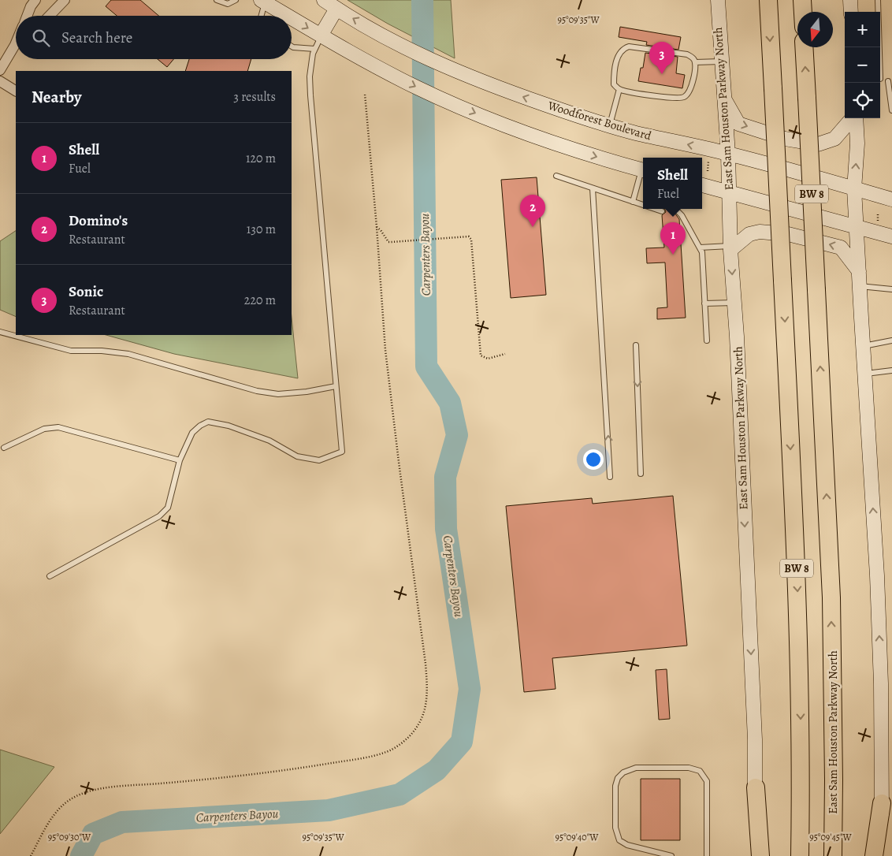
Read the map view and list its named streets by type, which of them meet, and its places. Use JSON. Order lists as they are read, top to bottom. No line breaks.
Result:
{"streets":{"highway":["East Sam Houston Parkway North","BW 8"],"main road":["Woodforest Boulevard"]},"crossings":[["East Sam Houston Parkway North","Woodforest Boulevard"]],"water":["Carpenters Bayou"],"north":"bottom","page":{"map_buttons":["+","−"],"search":"Search here","pins":["3","2","1"],"heading":["Nearby","3 results"],"list":[{"mark":"1","name":"Shell","note":"Fuel","value":"120 m"},{"mark":"2","name":"Domino's","note":"Restaurant","value":"130 m"},{"mark":"3","name":"Sonic","note":"Restaurant","value":"220 m"}],"popup":["Shell","Fuel"]},"coordinates":["95°09'35\"W","95°09'30\"W","95°09'40\"W","95°09'45\"W"]}
